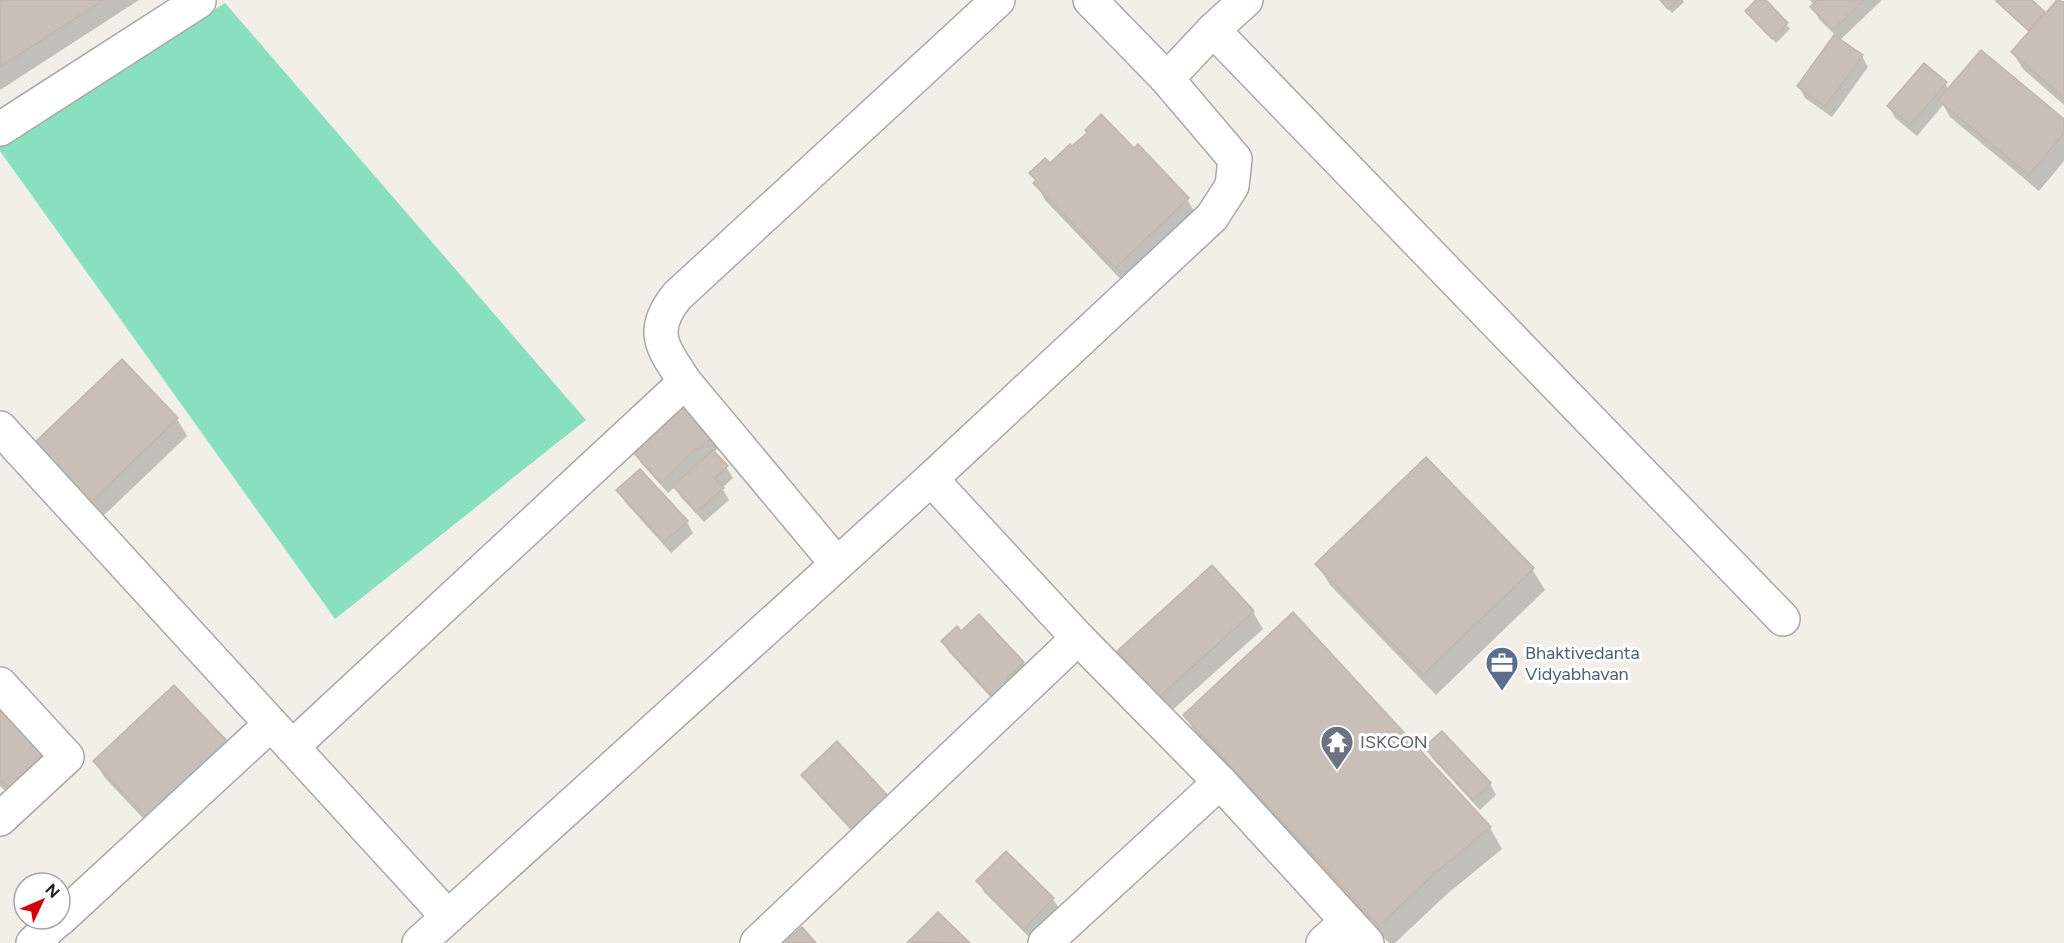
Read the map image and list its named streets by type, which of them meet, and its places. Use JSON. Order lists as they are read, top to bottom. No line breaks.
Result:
{"places":{"office":["Bhaktivedanta Vidyabhavan"],"temple":["ISKCON"]},"north":"top right"}
